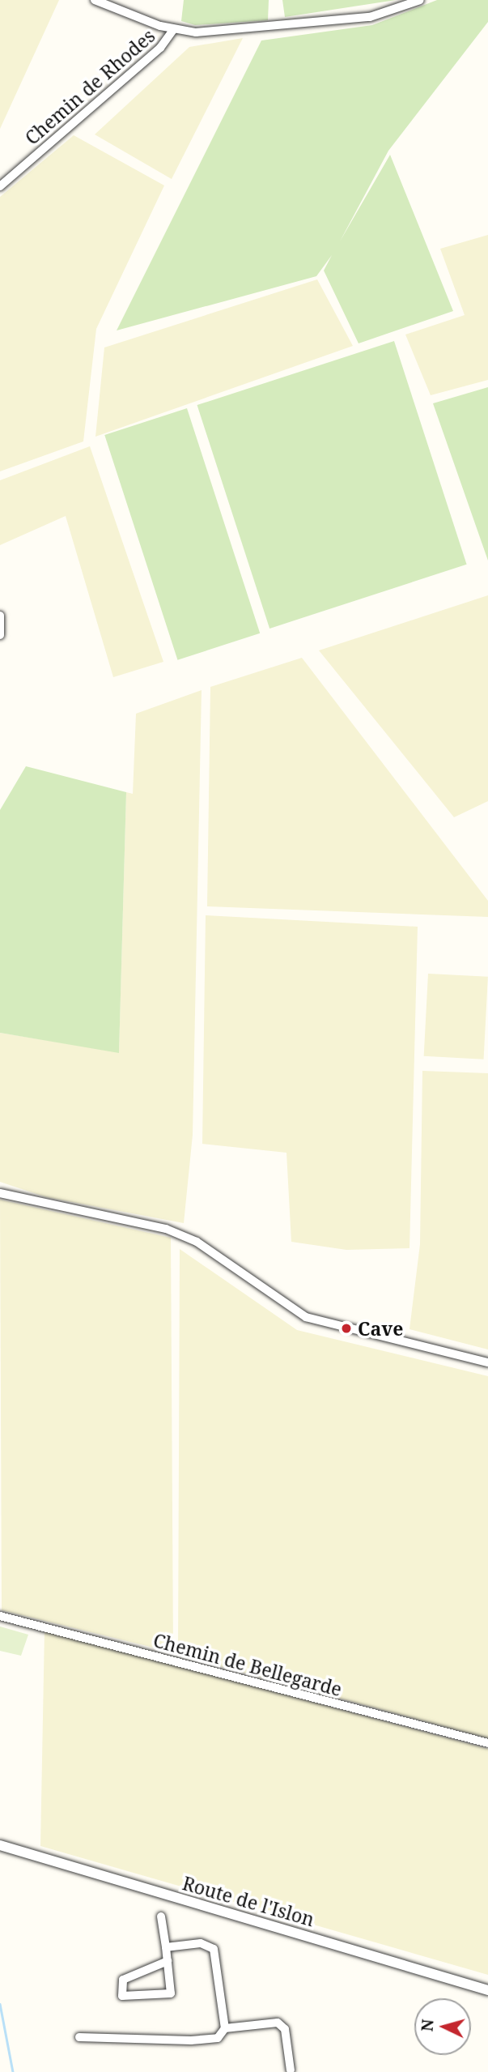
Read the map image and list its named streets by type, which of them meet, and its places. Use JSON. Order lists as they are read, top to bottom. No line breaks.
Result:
{"streets":{"street":["Chemin de Rhodes","Chemin de Bellegarde","Route de l'Islon"]},"places":["Cave"],"north":"left"}
